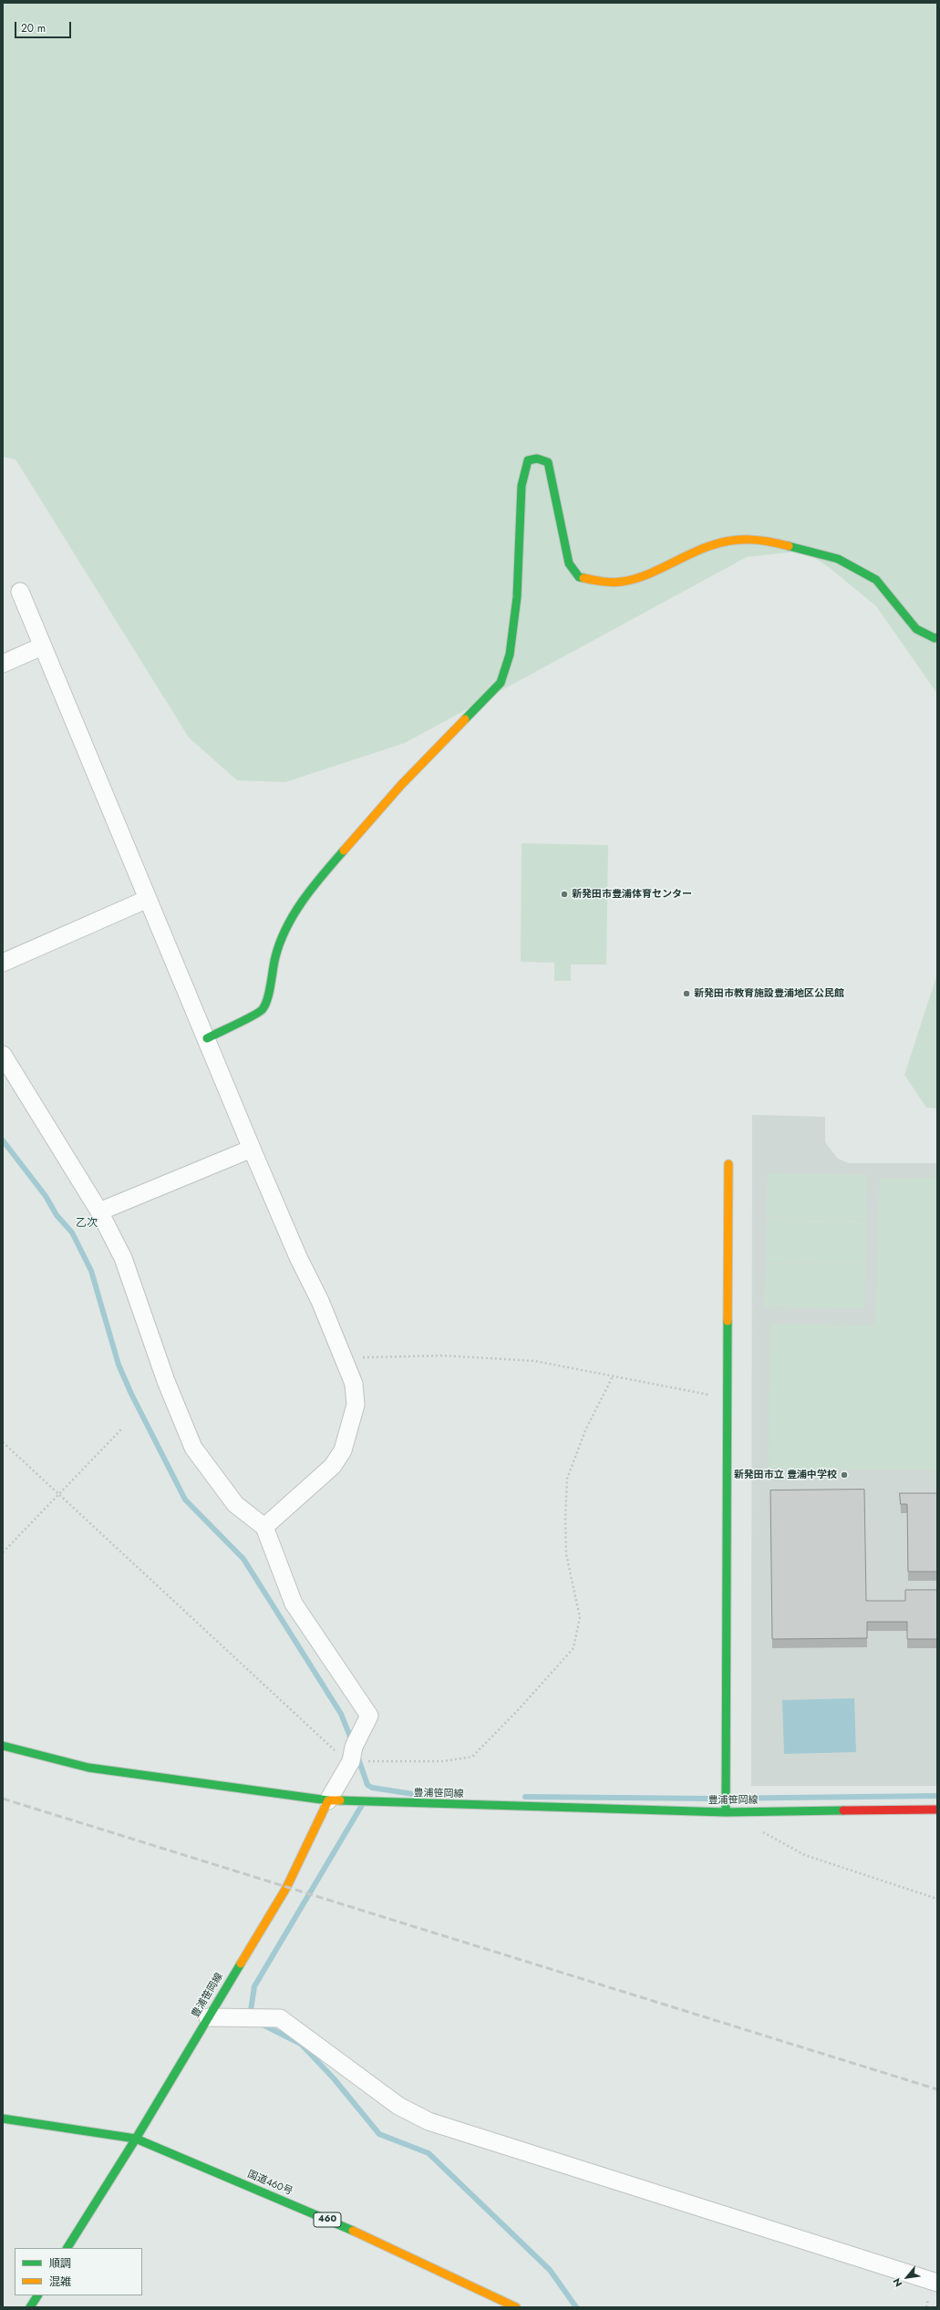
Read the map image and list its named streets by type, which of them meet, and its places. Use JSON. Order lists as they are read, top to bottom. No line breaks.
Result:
{"streets":{"main road":["豊浦笹岡線","国道460号","460"]},"crossings":[["豊浦笹岡線","国道460号"]],"districts":["乙次"],"places":["新発田市豊浦体育センター","新発田市教育施設豊浦地区公民館","新発田市立 豊浦中学校"],"legend":["順調","混雑"],"scale_bar":"20 m","north":"bottom left"}
